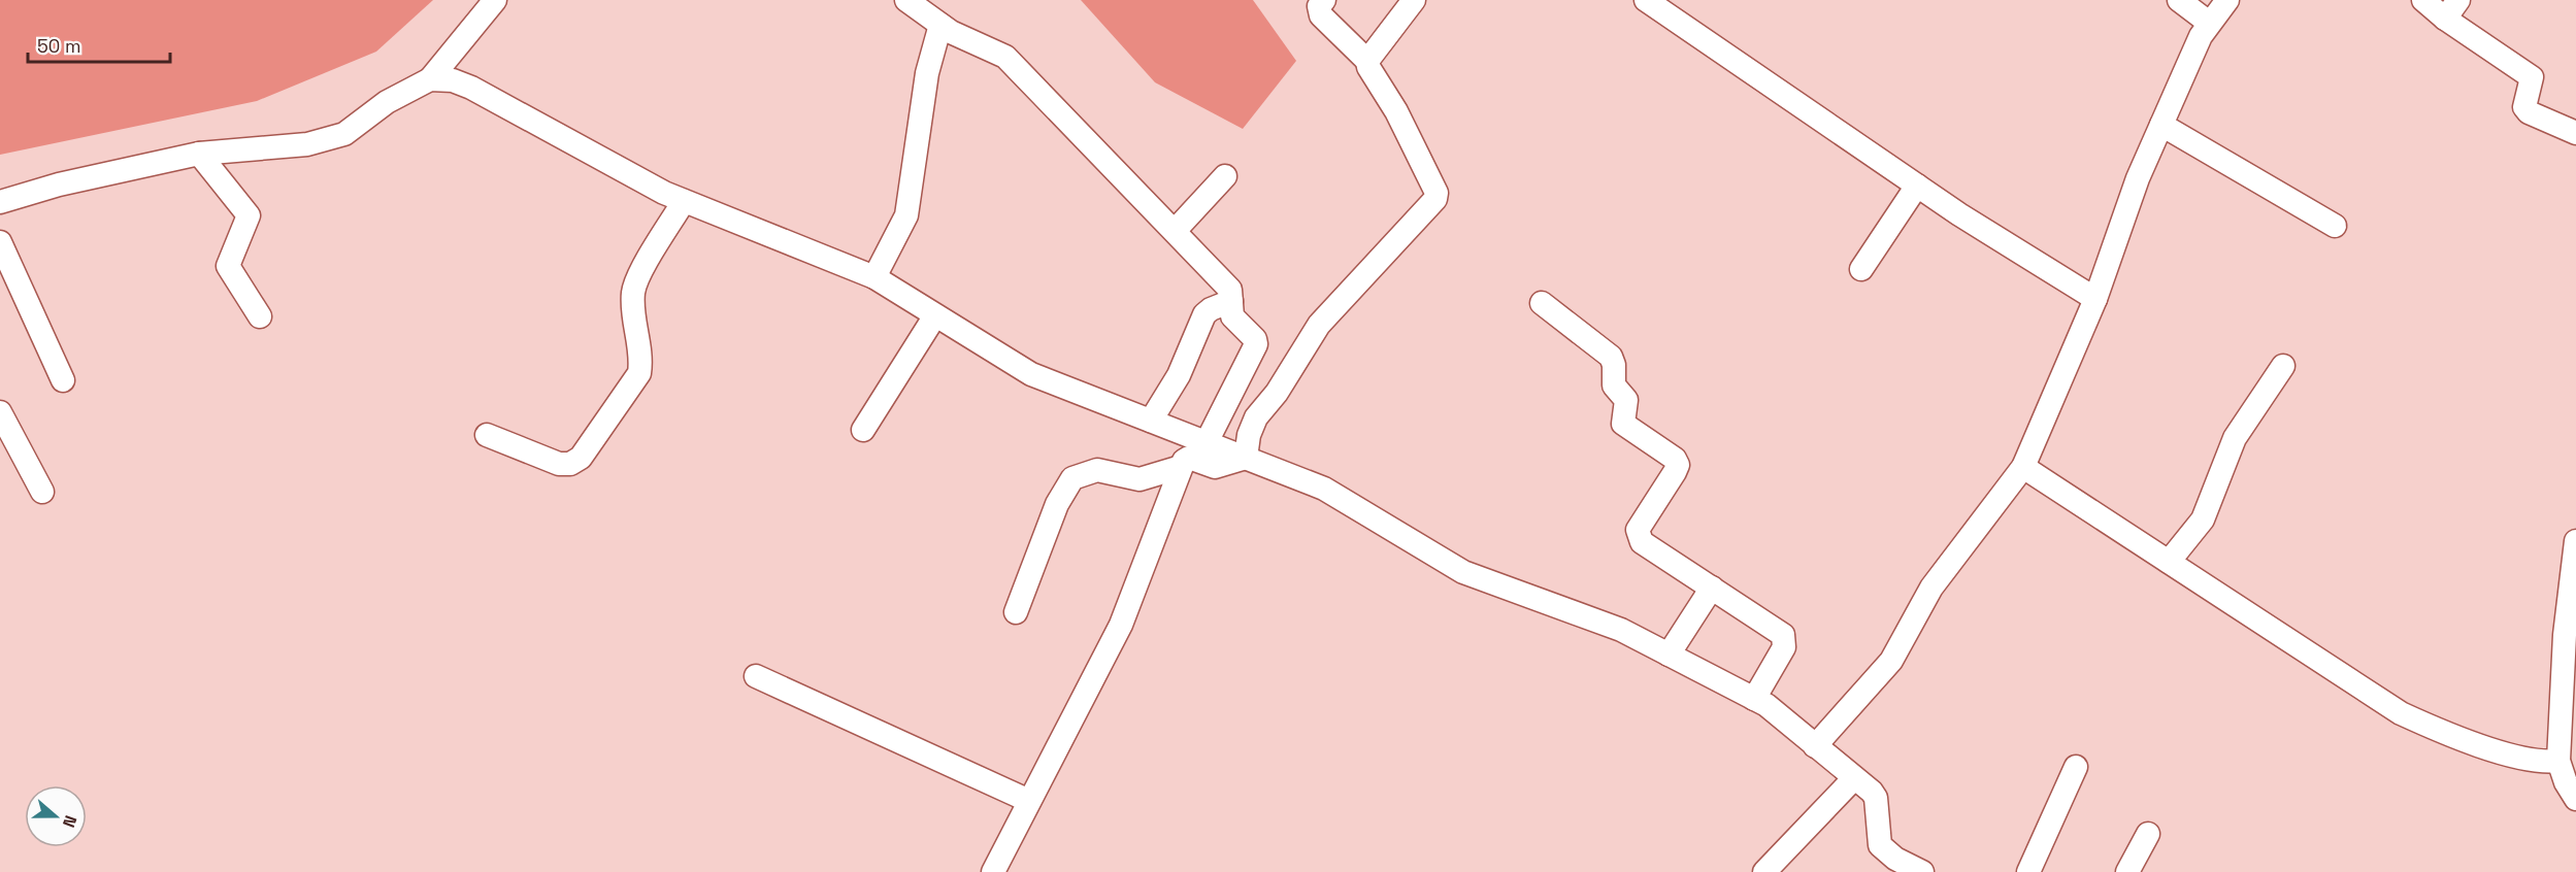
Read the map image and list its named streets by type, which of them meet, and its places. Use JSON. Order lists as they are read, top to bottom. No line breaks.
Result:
{"scale_bar":"50 m","north":"right"}
